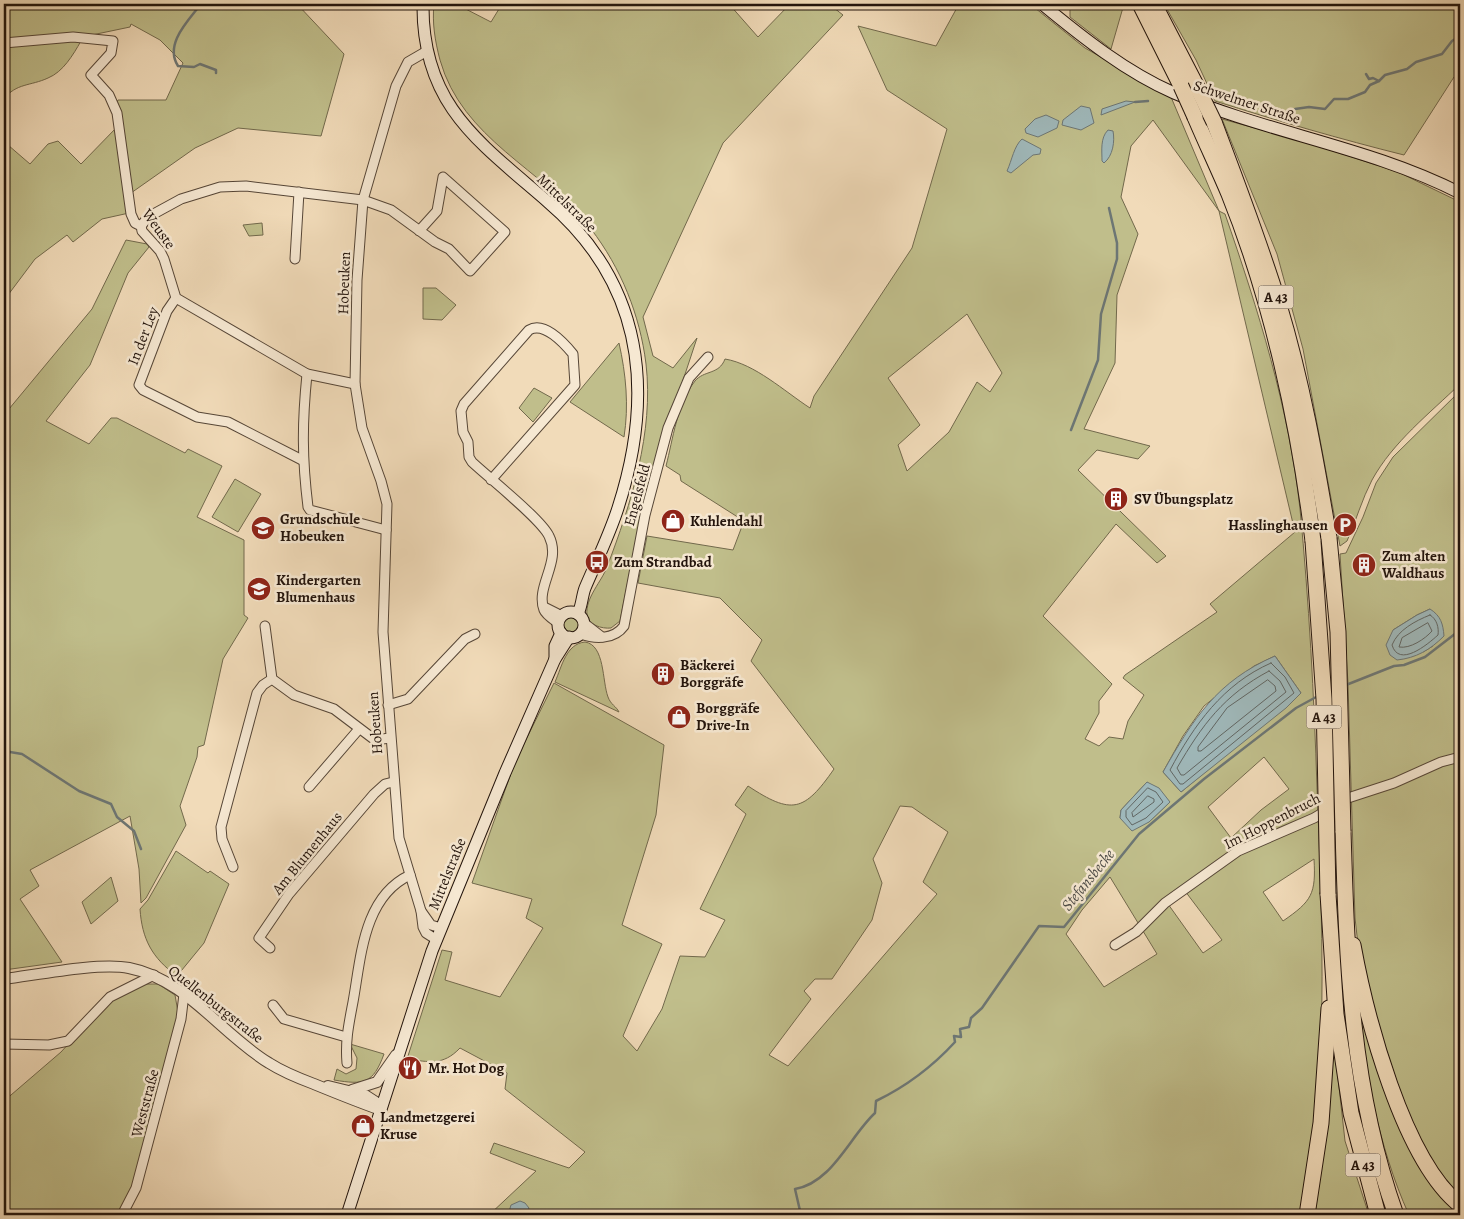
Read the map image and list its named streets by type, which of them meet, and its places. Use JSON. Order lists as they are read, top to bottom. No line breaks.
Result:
{"streets":{"highway":["A 43"],"main road":["Schwelmer Straße","Mittelstraße"],"street":["Weuste","Hobeuken","In der Ley","Engelsfeld","Im Hoppenbruch","Am Blumenhaus","Quellenburgstraße","Weststraße"]},"crossings":[["Mittelstraße","Hobeuken"],["Mittelstraße","Engelsfeld"],["Mittelstraße","Quellenburgstraße"],["Weuste","In der Ley"],["Hobeuken","Am Blumenhaus"],["Quellenburgstraße","Weststraße"]],"water":["Stefansbecke"],"places":{"building":["SV Übungsplatz","Zum alten Waldhaus","Bäckerei Borggräfe"],"shop":["Kuhlendahl","Borggräfe Drive-In","Landmetzgerei Kruse"],"parking":["Hasslinghausen"],"school or university":["Grundschule Hobeuken","Kindergarten Blumenhaus"],"bus stop":["Zum Strandbad"],"restaurant":["Mr. Hot Dog"]}}
